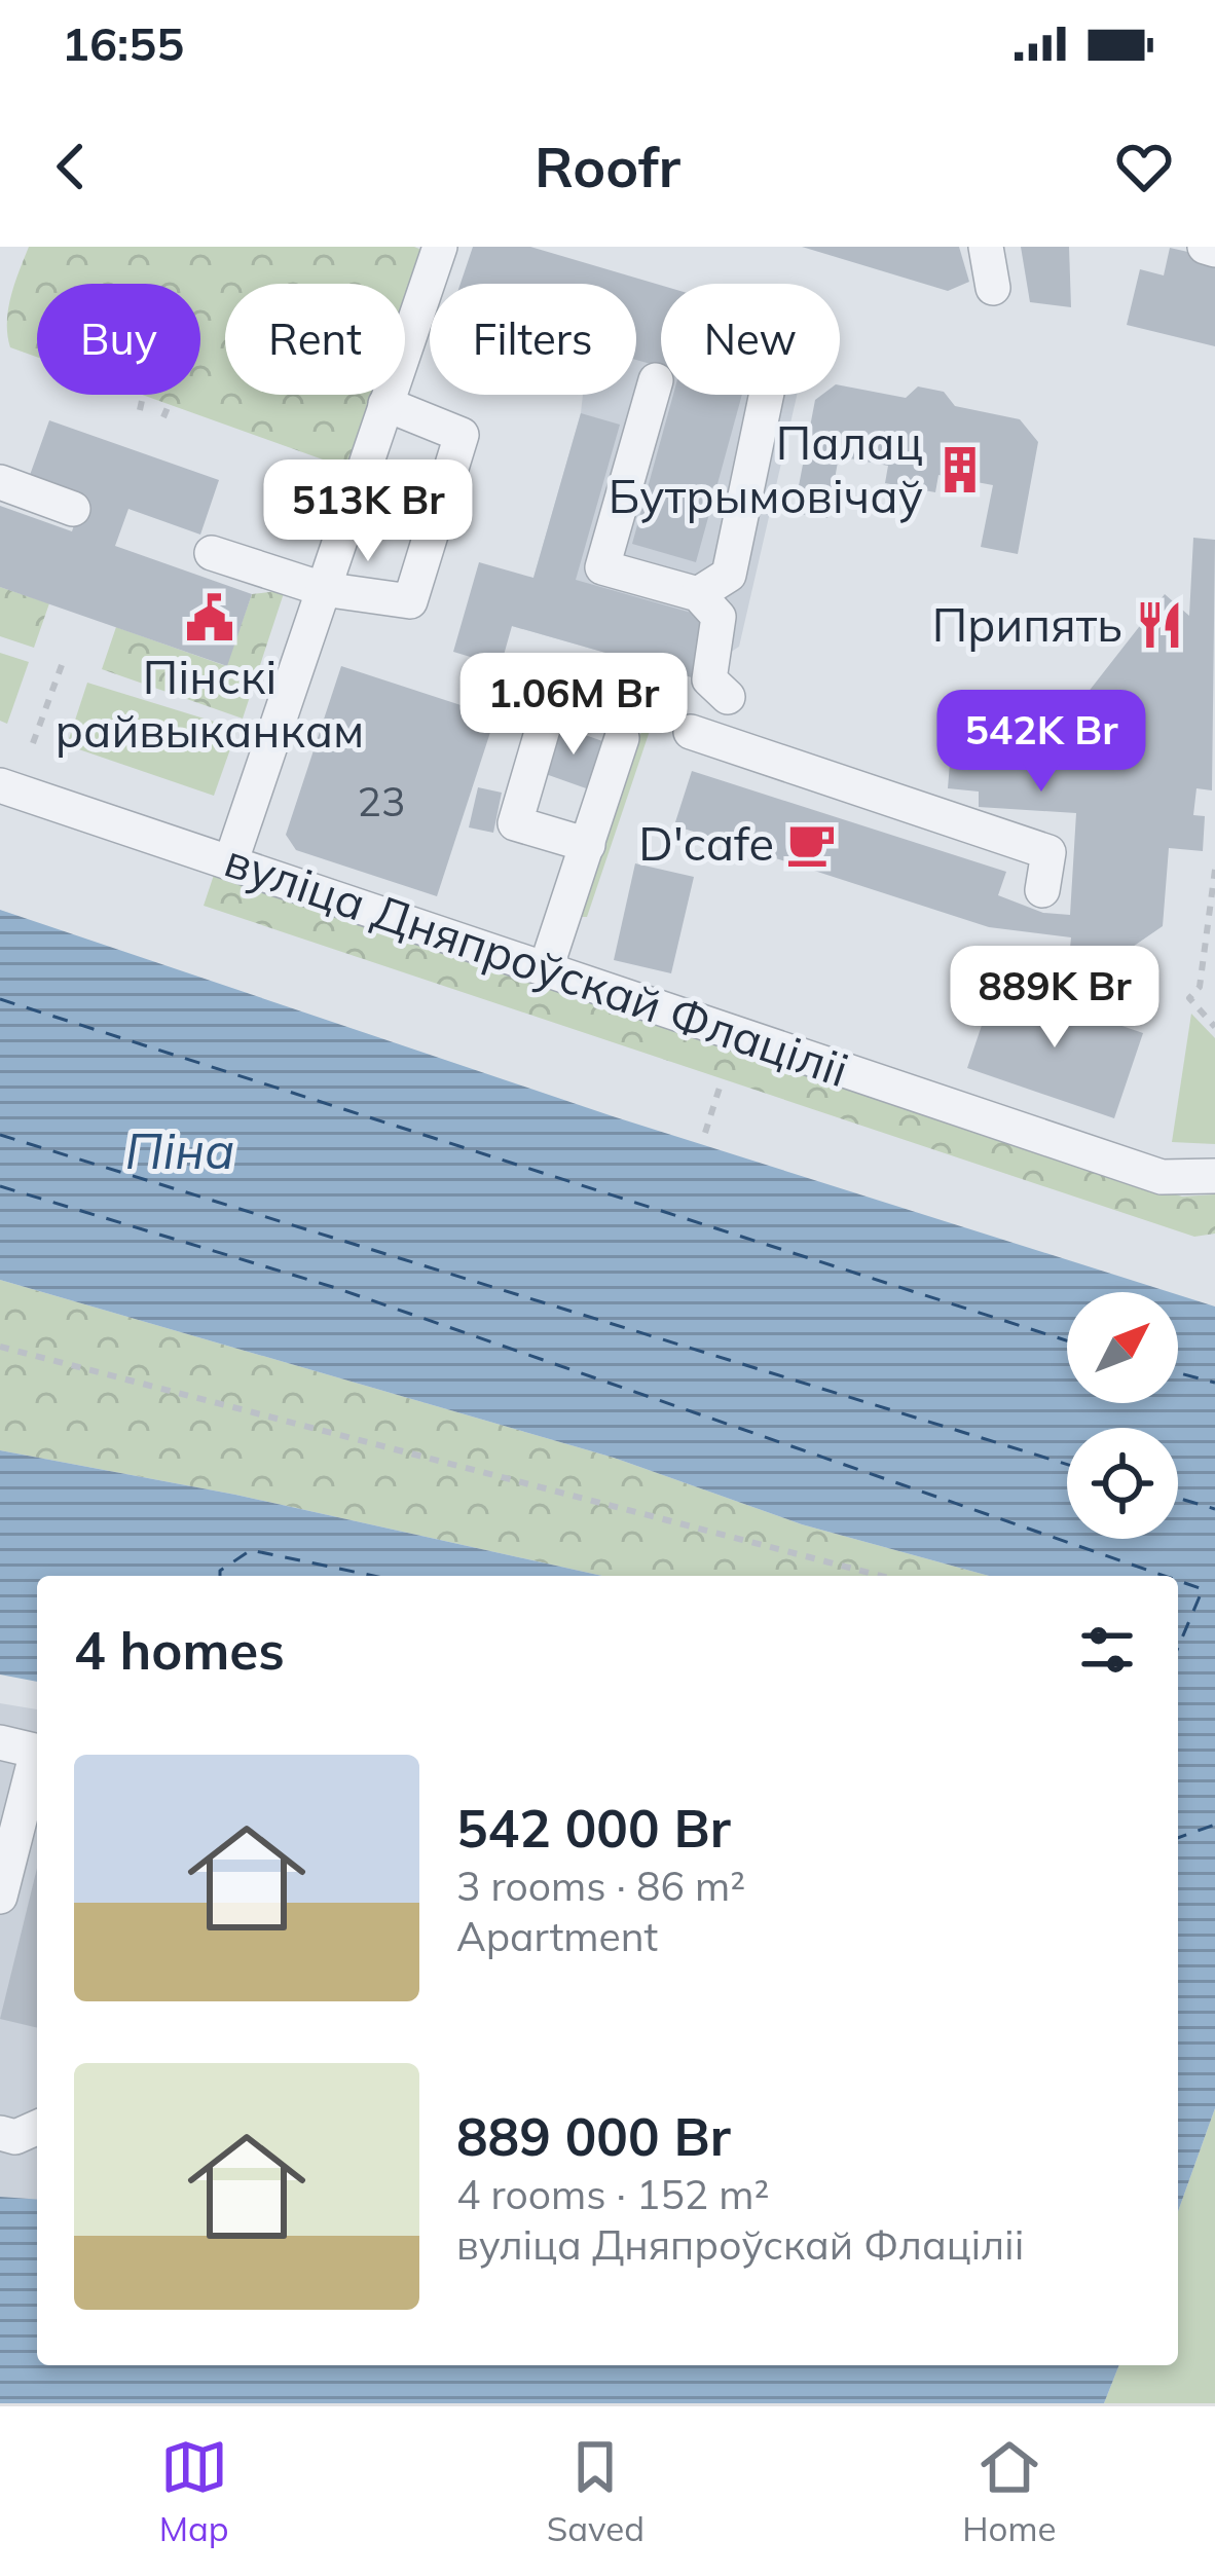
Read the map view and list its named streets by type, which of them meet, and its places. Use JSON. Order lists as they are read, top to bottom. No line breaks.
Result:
{"streets":{"street":["вуліца Дняпроўскай Флаціліі"]},"water":["Піна"],"places":{"building":["Палац Бутрымовічаў"],"public building":["Пінскі райвыканкам"],"restaurant":["Припять"],"cafe":["D'cafe"]},"house_numbers":["23"],"north":"top right","page":{"status":"16:55","header":"Roofr","chip":["Buy","Rent","Filters","New"],"price":["513K Br","1.06M Br","542K Br","889K Br"],"heading":"4 homes","list":[{"name":"542 000 Br","note":"3 rooms · 86 m² · Apartment"},{"name":"889 000 Br","note":"4 rooms · 152 m² · вуліца Дняпроўскай Флаціліі"}],"tabs":["Map","Saved","Home"]}}
